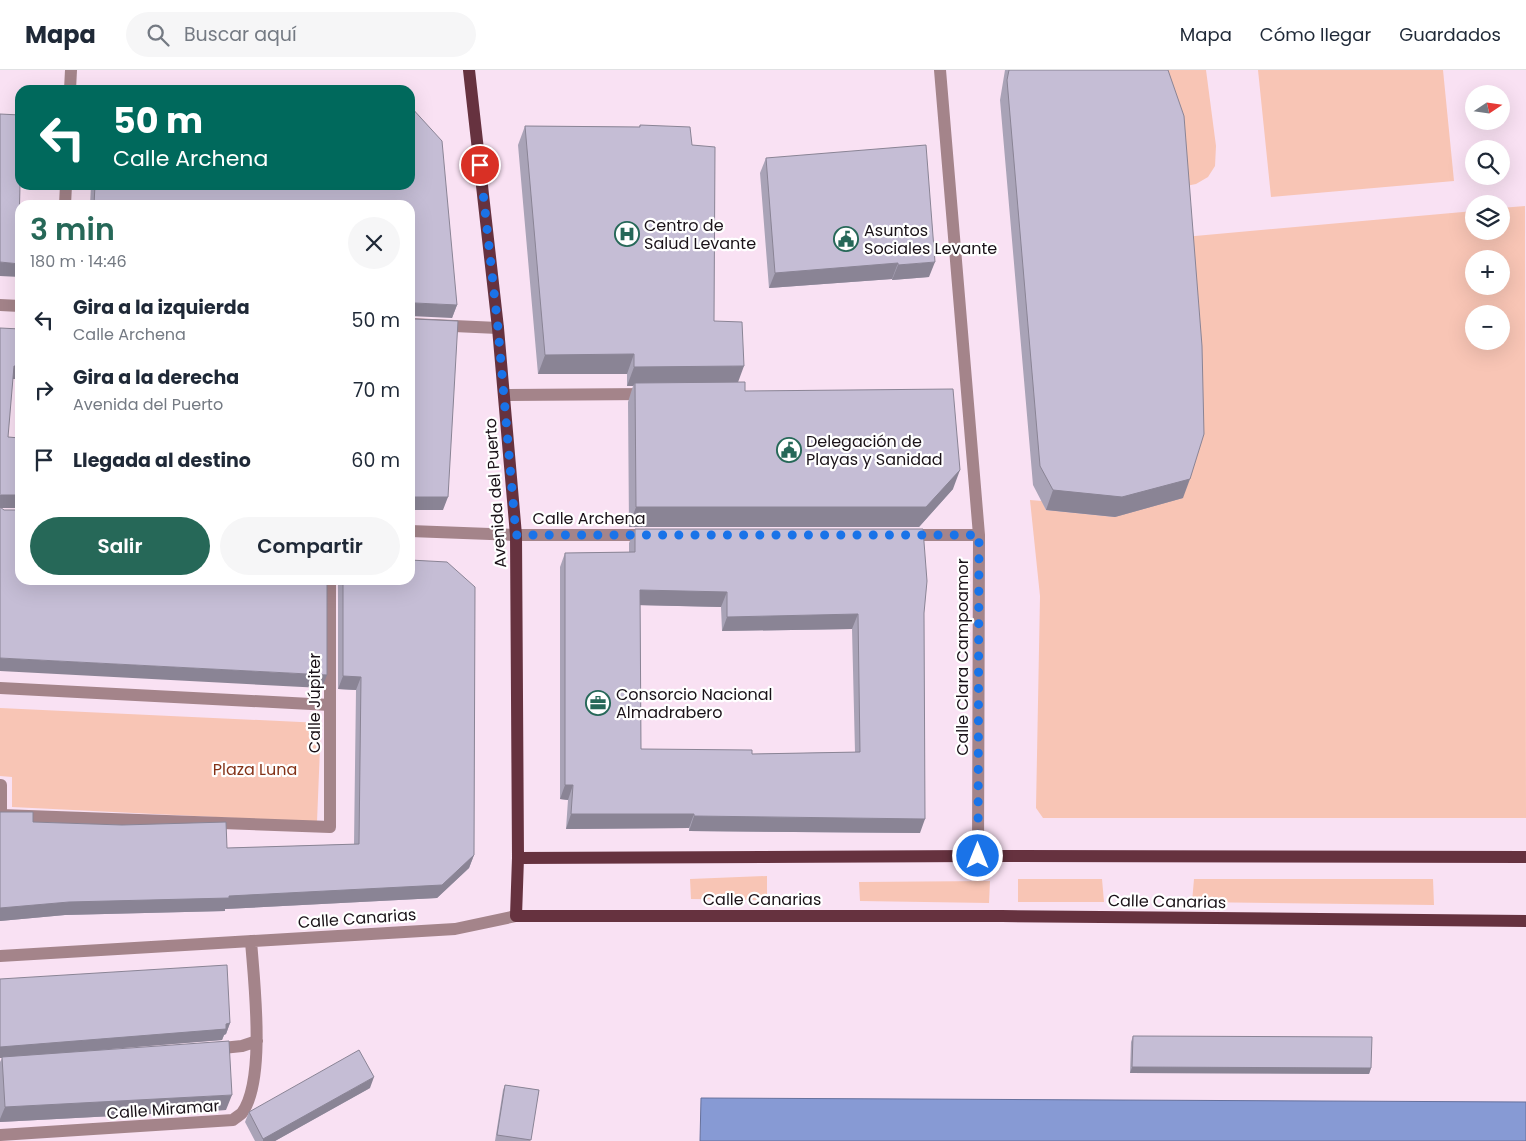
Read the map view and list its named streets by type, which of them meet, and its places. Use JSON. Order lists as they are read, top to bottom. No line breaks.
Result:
{"streets":{"main road":["Avenida del Puerto","Calle Canarias"],"street":["Calle Archena","Calle Clara Campoamor","Calle Júpiter","Calle Miramar"]},"crossings":[["Avenida del Puerto","Calle Archena"],["Avenida del Puerto","Calle Canarias"],["Calle Canarias","Calle Miramar"]],"parks":["Plaza Luna"],"places":{"hospital":["Centro de Salud Levante"],"public building":["Asuntos Sociales Levante","Delegación de Playas y Sanidad"],"office":["Consorcio Nacional Almadrabero"]},"north":"right","page":{"header":"Mapa","search":"Buscar aquí","nav":["Mapa","Cómo llegar","Guardados"],"map_buttons":["+","−"],"turn":["50 m","Calle Archena"],"heading":["3 min","180 m · 14:46"],"list":[{"name":"Gira a la izquierda","note":"Calle Archena","value":"50 m"},{"name":"Gira a la derecha","note":"Avenida del Puerto","value":"70 m"},{"name":"Llegada al destino","value":"60 m"}],"buttons":["Salir","Compartir"]}}
